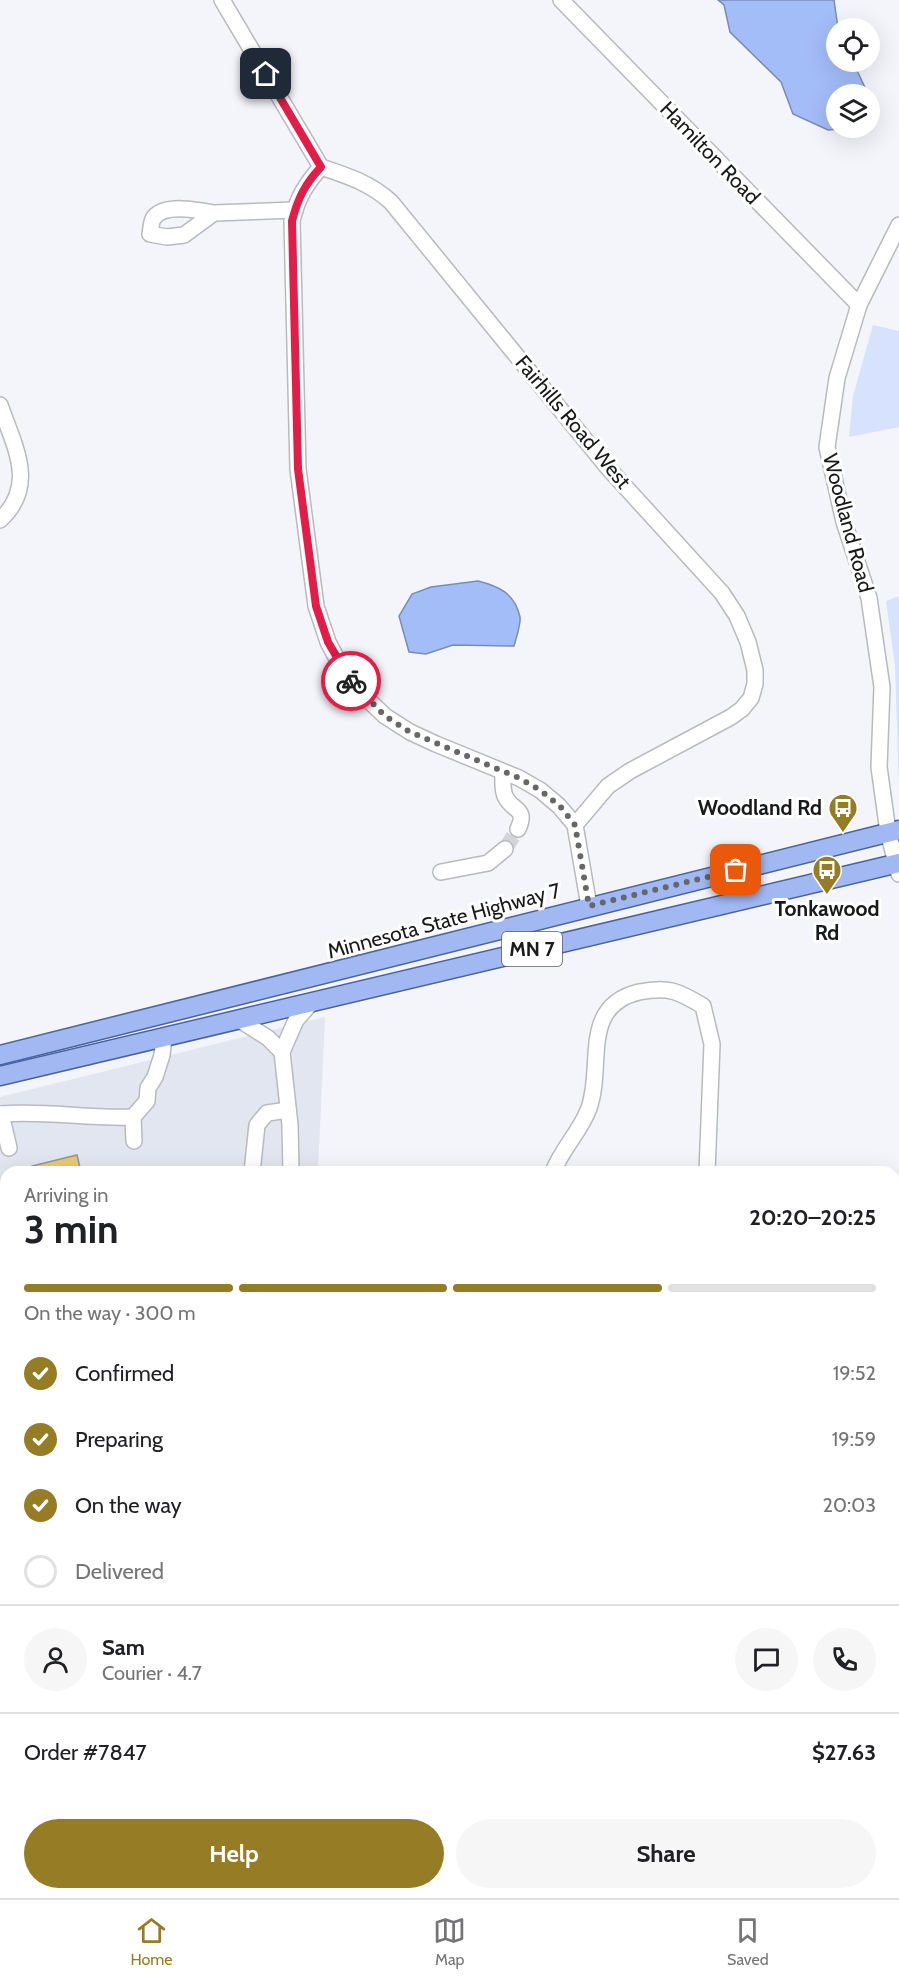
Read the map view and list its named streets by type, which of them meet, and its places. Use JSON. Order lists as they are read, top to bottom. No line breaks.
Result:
{"streets":{"main road":["Minnesota State Highway 7","MN 7"],"street":["Hamilton Road","Fairhills Road West","Woodland Road"]},"crossings":[["Hamilton Road","Woodland Road"],["Woodland Road","Minnesota State Highway 7"],["Woodland Road","MN 7"]],"places":{"bus stop":["Woodland Rd","Tonkawood Rd"]},"page":{"heading":["3 min","Arriving in","20:20–20:25"],"panel":["Sam","Courier · 4.7","Order #7847","$27.63"],"bar":"On the way · 300 m","list":[["Confirmed","19:52"],["Preparing","19:59"],["On the way","20:03"],"Delivered"],"buttons":["Help","Share"],"tabs":["Home","Map","Saved"]}}
